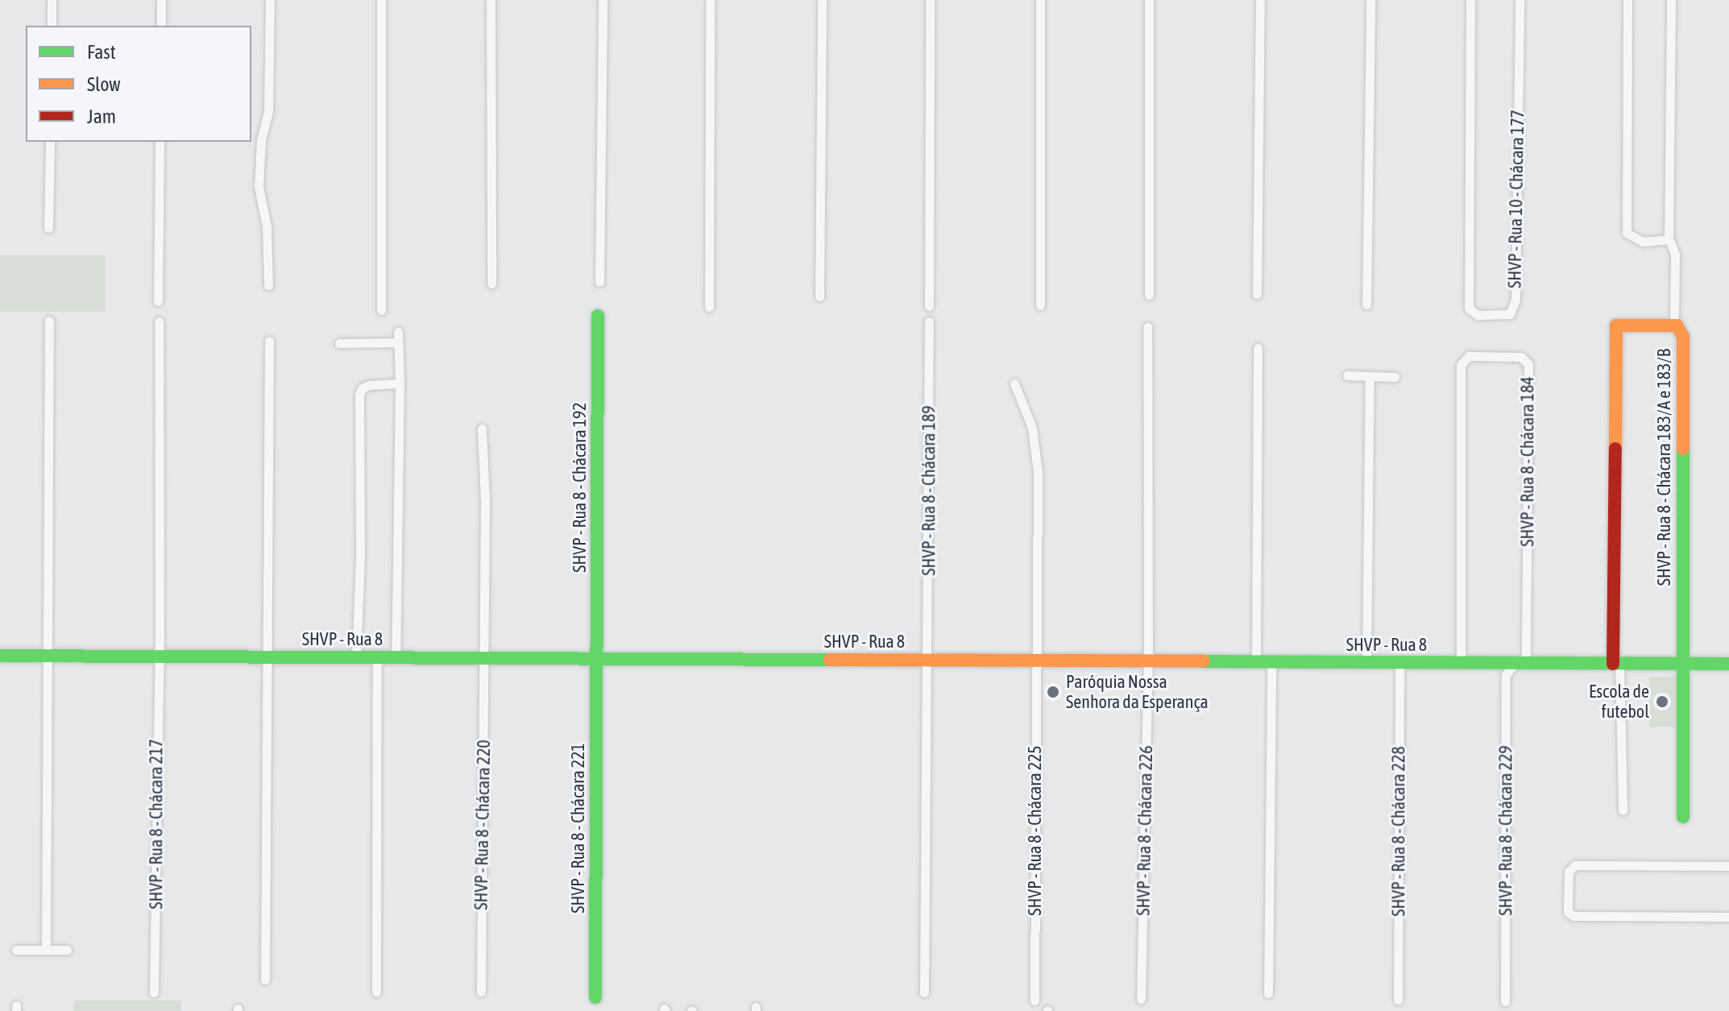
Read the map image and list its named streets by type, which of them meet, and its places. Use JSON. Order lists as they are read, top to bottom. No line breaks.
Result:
{"streets":{"street":["SHVP - Rua 10 - Chácara 177","SHVP - Rua 8 - Chácara 184","SHVP - Rua 8 - Chácara 183/A e 183/B","SHVP - Rua 8 - Chácara 192","SHVP - Rua 8 - Chácara 189","SHVP - Rua 8","SHVP - Rua 8 - Chácara 217","SHVP - Rua 8 - Chácara 220","SHVP - Rua 8 - Chácara 221","SHVP - Rua 8 - Chácara 225","SHVP - Rua 8 - Chácara 226","SHVP - Rua 8 - Chácara 229","SHVP - Rua 8 - Chácara 228"]},"crossings":[["SHVP - Rua 8 - Chácara 184","SHVP - Rua 8"],["SHVP - Rua 8 - Chácara 184","SHVP - Rua 8 - Chácara 229"],["SHVP - Rua 8 - Chácara 183/A e 183/B","SHVP - Rua 8"],["SHVP - Rua 8 - Chácara 192","SHVP - Rua 8"],["SHVP - Rua 8 - Chácara 192","SHVP - Rua 8 - Chácara 221"],["SHVP - Rua 8 - Chácara 189","SHVP - Rua 8"],["SHVP - Rua 8","SHVP - Rua 8 - Chácara 217"],["SHVP - Rua 8","SHVP - Rua 8 - Chácara 220"],["SHVP - Rua 8","SHVP - Rua 8 - Chácara 221"],["SHVP - Rua 8","SHVP - Rua 8 - Chácara 225"],["SHVP - Rua 8","SHVP - Rua 8 - Chácara 226"],["SHVP - Rua 8","SHVP - Rua 8 - Chácara 229"],["SHVP - Rua 8","SHVP - Rua 8 - Chácara 228"]],"places":["Paróquia Nossa Senhora da Esperança","Escola de futebol"],"legend":["Fast","Slow","Jam"]}
